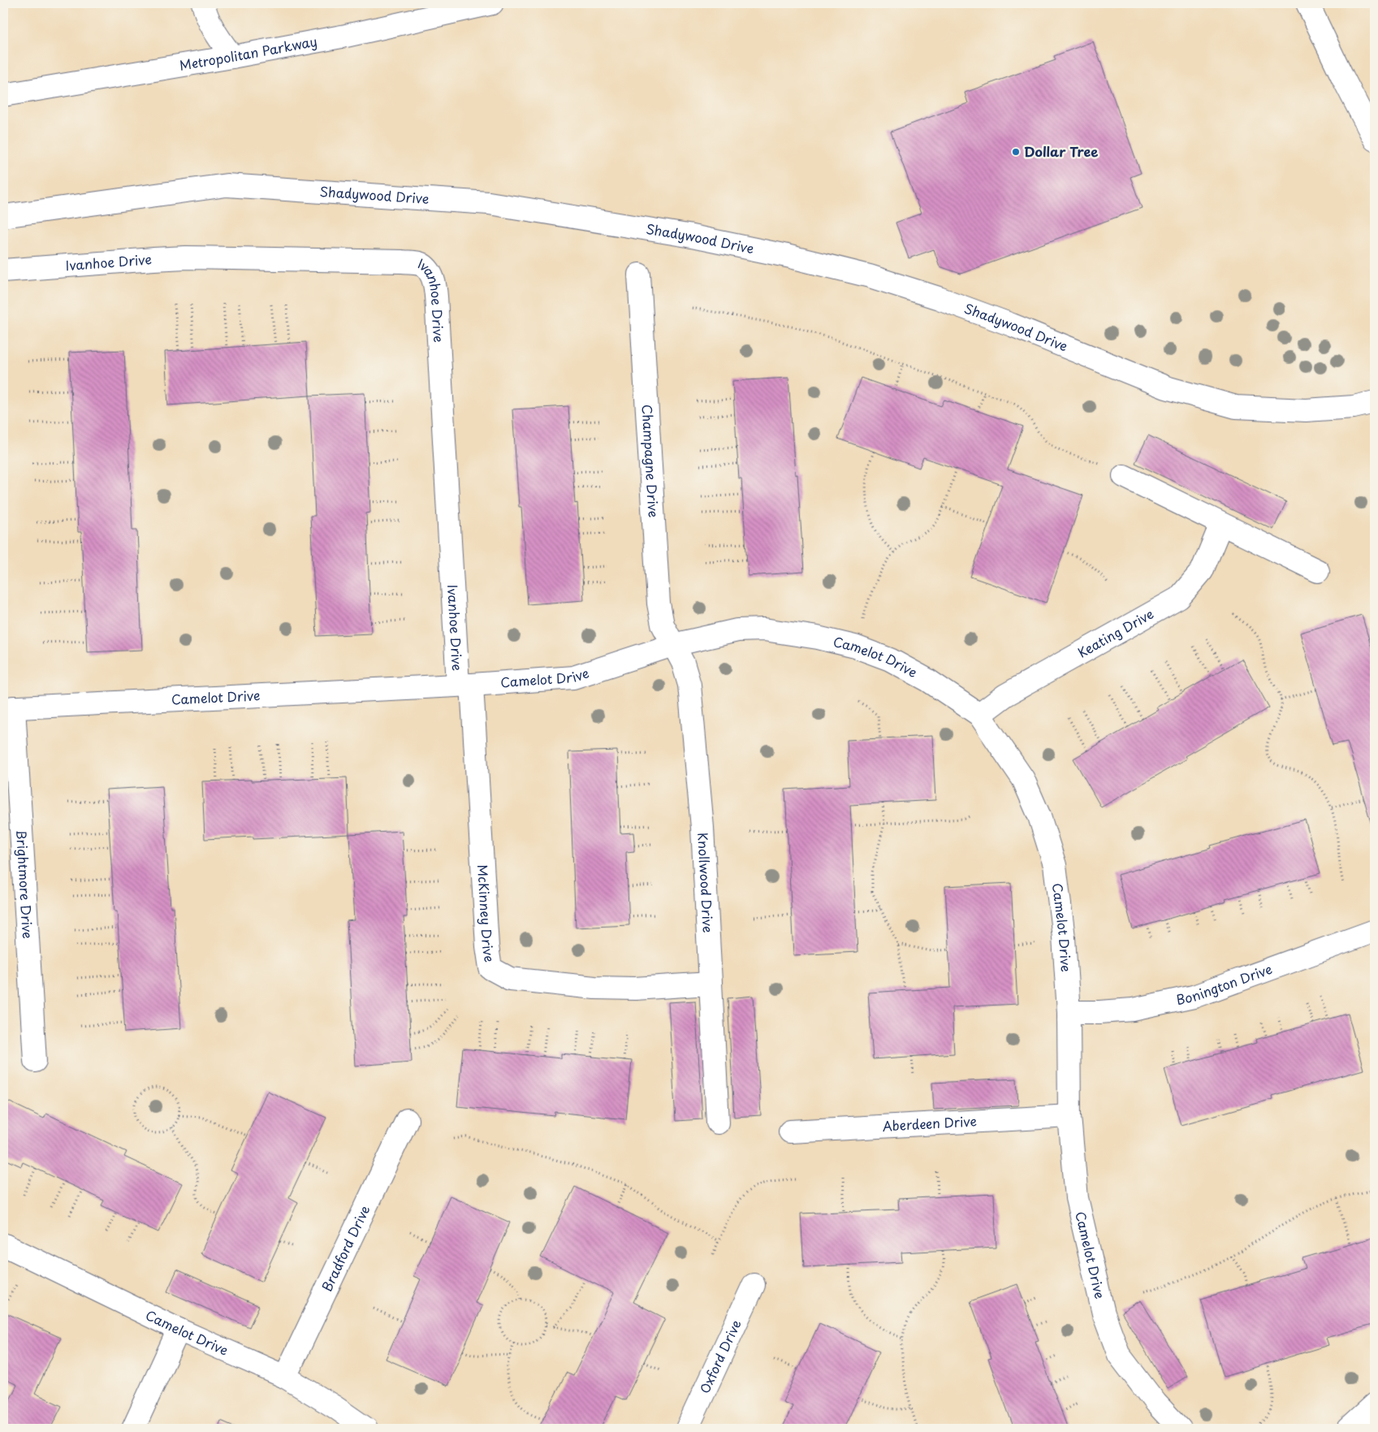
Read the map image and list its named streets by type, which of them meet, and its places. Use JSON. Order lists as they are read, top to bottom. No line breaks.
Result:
{"streets":{"street":["Metropolitan Parkway","Shadywood Drive","Ivanhoe Drive","Champagne Drive","Keating Drive","Camelot Drive","Knollwood Drive","Brightmore Drive","McKinney Drive","Bonington Drive","Aberdeen Drive","Bradford Drive","Oxford Drive"]},"crossings":[["Ivanhoe Drive","Camelot Drive"],["Ivanhoe Drive","McKinney Drive"],["Champagne Drive","Camelot Drive"],["Champagne Drive","Knollwood Drive"],["Keating Drive","Camelot Drive"],["Camelot Drive","Knollwood Drive"],["Camelot Drive","Brightmore Drive"],["Camelot Drive","McKinney Drive"],["Camelot Drive","Bonington Drive"],["Camelot Drive","Aberdeen Drive"],["Camelot Drive","Bradford Drive"],["Knollwood Drive","McKinney Drive"]],"places":["Dollar Tree"]}
